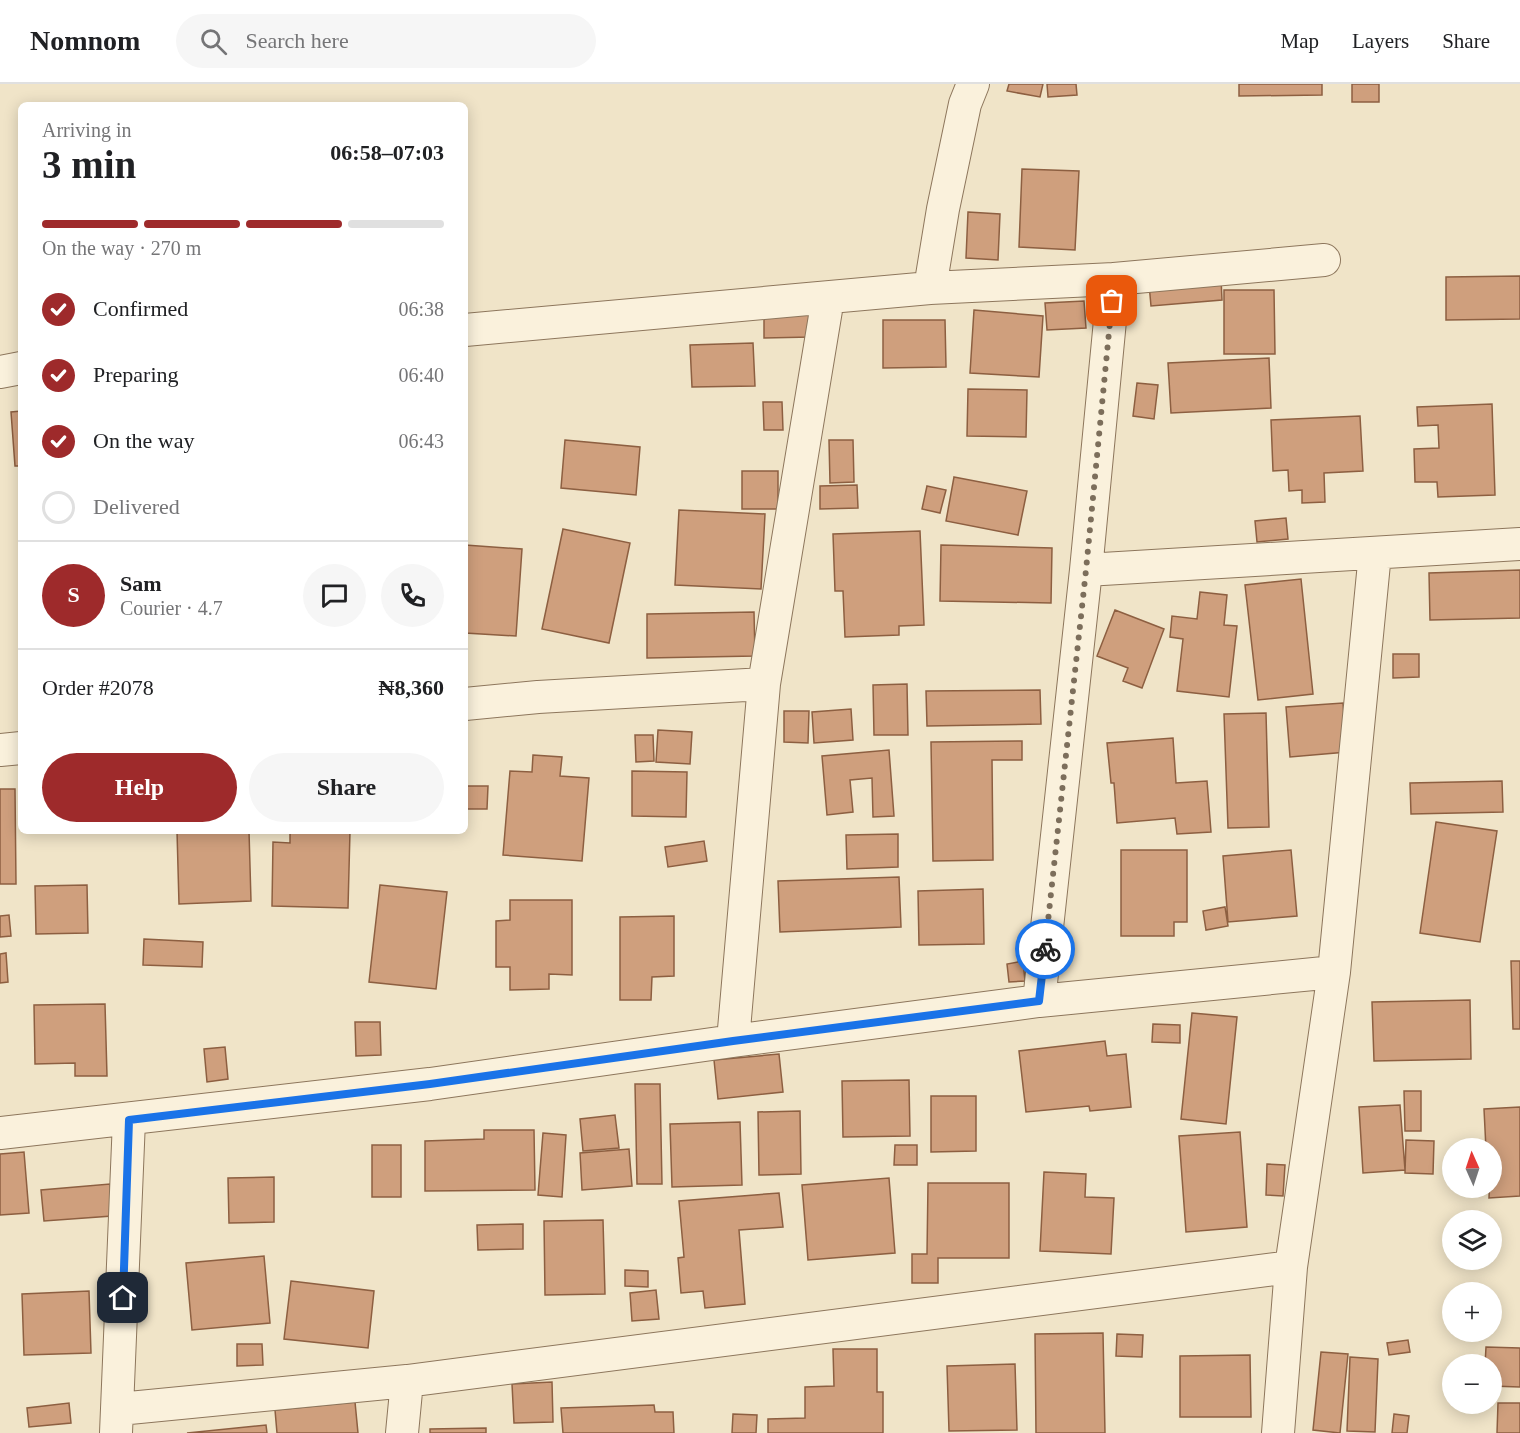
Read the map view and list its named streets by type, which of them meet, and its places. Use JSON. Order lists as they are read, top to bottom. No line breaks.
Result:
{"north":"top","page":{"header":"Nomnom","search":"Search here","nav":["Map","Layers","Share"],"heading":["3 min","Arriving in","06:58–07:03"],"panel":["Sam","Courier · 4.7","Order #2078","₦8,360"],"bar":"On the way · 270 m","list":[["Confirmed","06:38"],["Preparing","06:40"],["On the way","06:43"],"Delivered"],"round":"S","buttons":["Help","Share"],"map_buttons":["+","−"]}}
